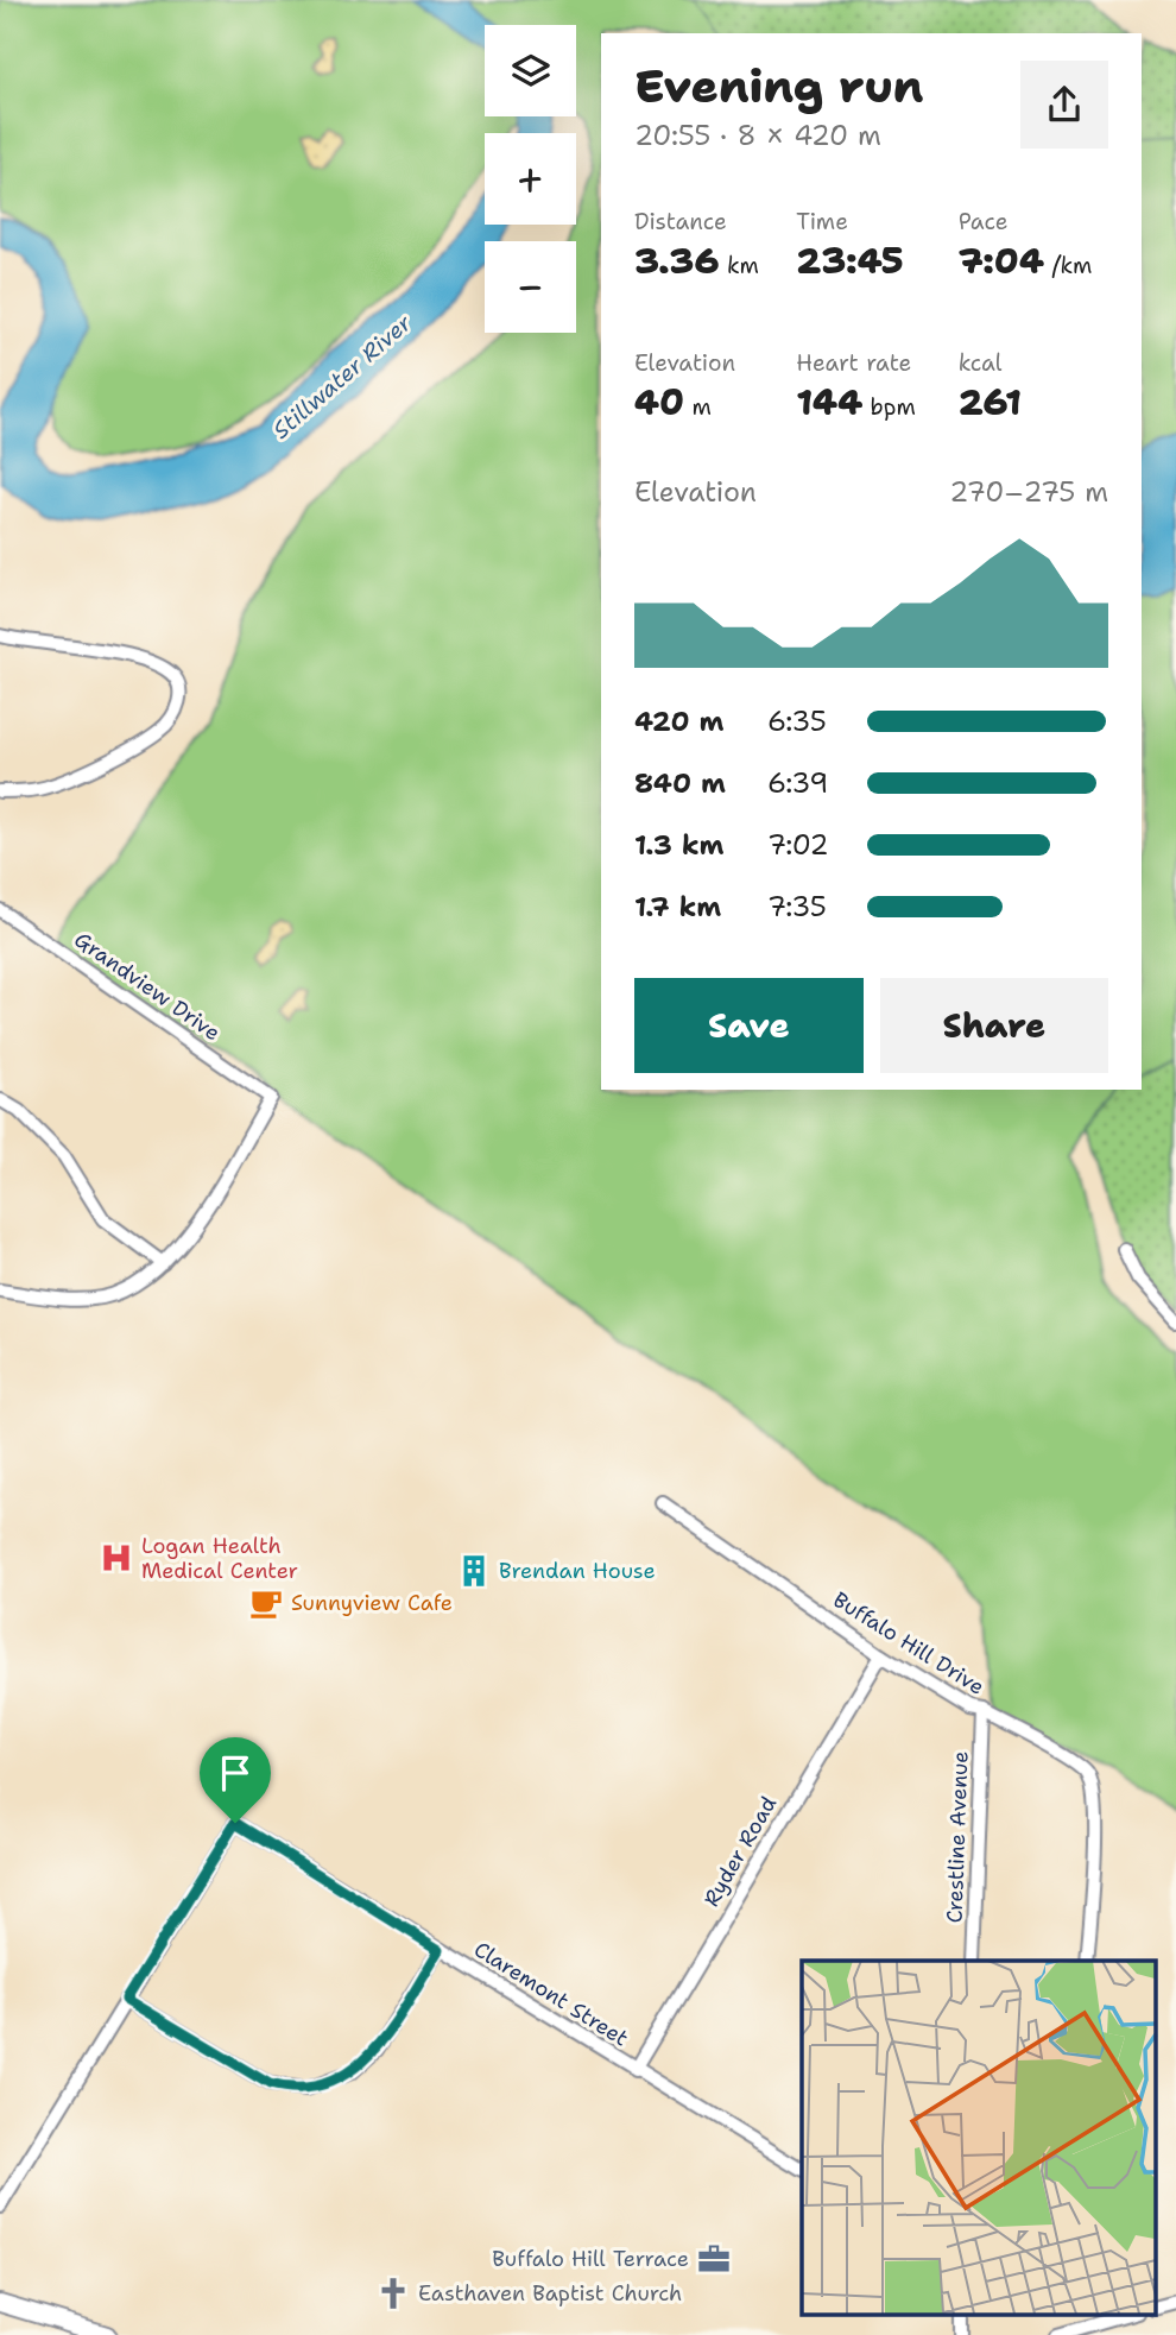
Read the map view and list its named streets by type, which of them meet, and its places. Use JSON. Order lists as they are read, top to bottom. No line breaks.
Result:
{"streets":{"street":["Grandview Drive","Buffalo Hill Drive","Crestline Avenue","Ryder Road","Claremont Street"]},"crossings":[["Buffalo Hill Drive","Crestline Avenue"],["Buffalo Hill Drive","Ryder Road"],["Ryder Road","Claremont Street"]],"water":["Stillwater River"],"places":{"hospital":["Logan Health Medical Center"],"building":["Brendan House"],"cafe":["Sunnyview Cafe"],"office":["Buffalo Hill Terrace"],"church":["Easthaven Baptist Church"]},"page":{"map_buttons":["+","−"],"heading":["Evening run","20:55 · 8 × 420 m"],"stats":[["Distance","3.36 km"],["Time","23:45"],["Pace","7:04 /km"],["Elevation","40 m"],["Heart rate","144 bpm"],["kcal","261"]],"chart":["Elevation","270–275 m"],"list":[{"name":"420 m","note":"6:35"},{"name":"840 m","note":"6:39"},{"name":"1.3 km","note":"7:02"},{"name":"1.7 km","note":"7:35"}],"buttons":["Save","Share"]}}
